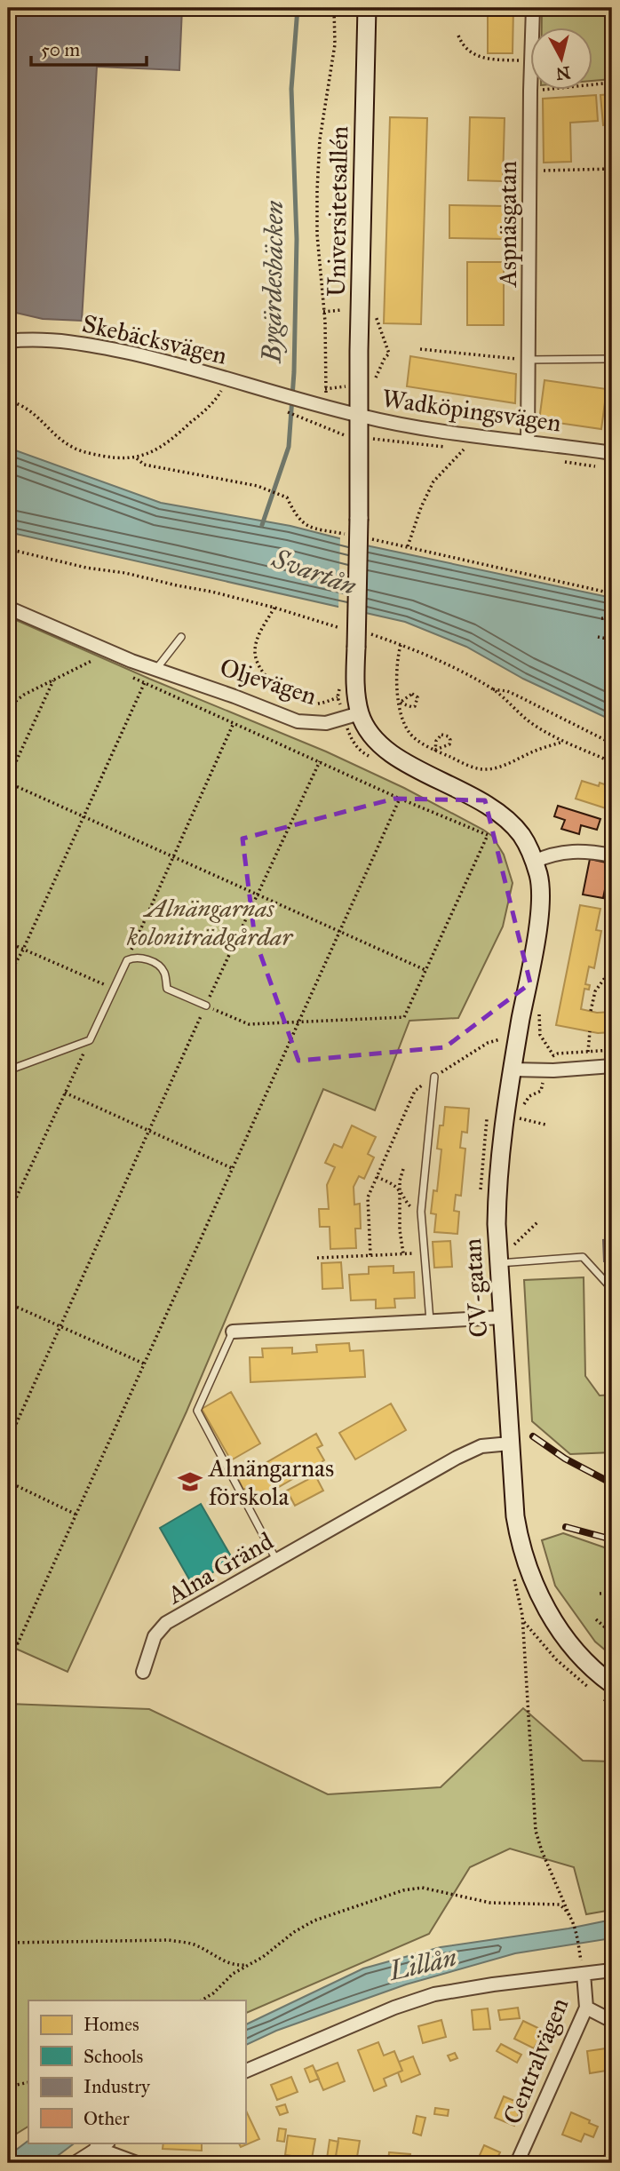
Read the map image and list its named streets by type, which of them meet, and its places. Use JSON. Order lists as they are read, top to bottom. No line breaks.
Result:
{"streets":{"street":["Universitetsallén","Aspnäsgatan","Skebäcksvägen","Wadköpingsvägen","Oljevägen","CV-gatan","Alna Gränd","Centralvägen"]},"crossings":[["Universitetsallén","Wadköpingsvägen"],["Universitetsallén","Oljevägen"],["Aspnäsgatan","Wadköpingsvägen"],["Skebäcksvägen","Wadköpingsvägen"],["CV-gatan","Alna Gränd"]],"water":["Bygärdesbäcken","Svartån","Lillån"],"parks":["Alnängarnas koloniträdgårdar"],"places":{"school or university":["Alnängarnas förskola"]},"legend":["Homes","Schools","Industry","Other"],"scale_bar":"50 m","north":"bottom"}
